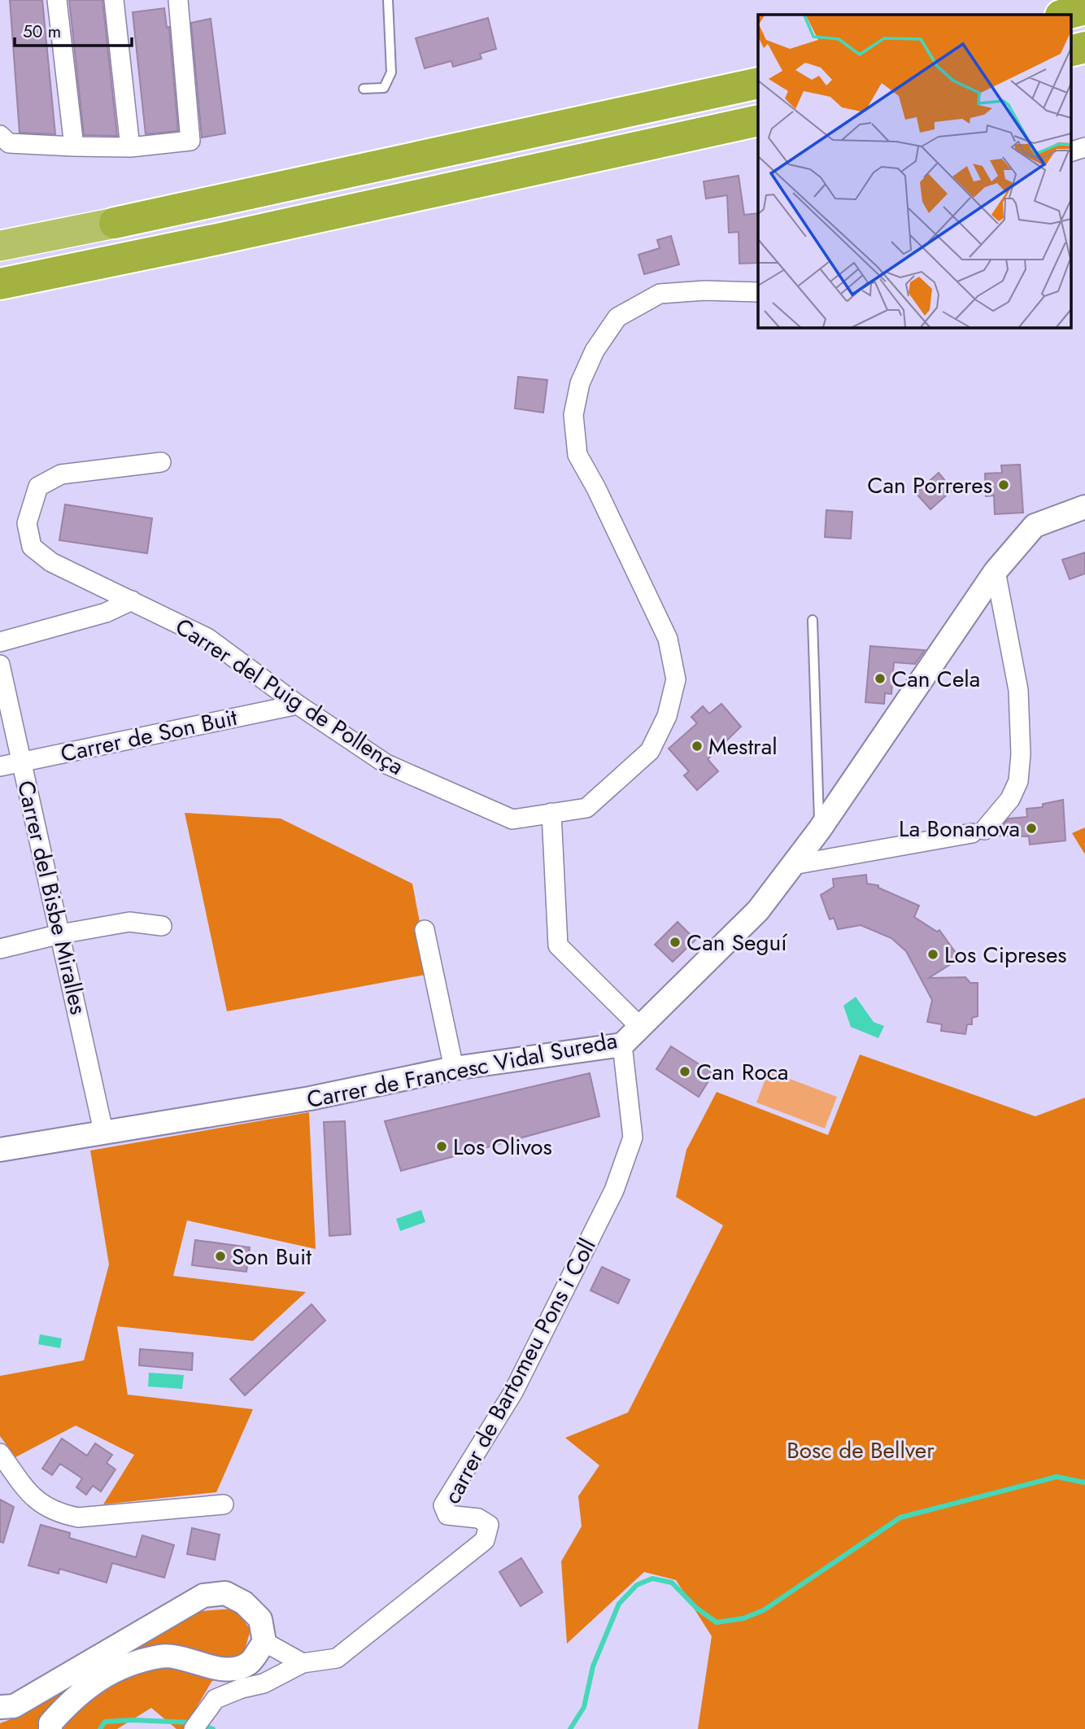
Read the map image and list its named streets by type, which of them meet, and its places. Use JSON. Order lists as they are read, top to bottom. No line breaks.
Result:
{"streets":{"street":["Carrer del Puig de Pollença","Carrer de Son Buit","Carrer del Bisbe Miralles","Carrer de Francesc Vidal Sureda","carrer de Bartomeu Pons i Coll"]},"crossings":[["Carrer del Puig de Pollença","Carrer de Son Buit"],["Carrer de Son Buit","Carrer del Bisbe Miralles"],["Carrer del Bisbe Miralles","Carrer de Francesc Vidal Sureda"],["Carrer de Francesc Vidal Sureda","carrer de Bartomeu Pons i Coll"]],"parks":["Bosc de Bellver"],"places":["Can Porreres","Can Cela","Mestral","La Bonanova","Can Seguí","Los Cipreses","Can Roca","Los Olivos","Son Buit"],"scale_bar":"50 m"}
